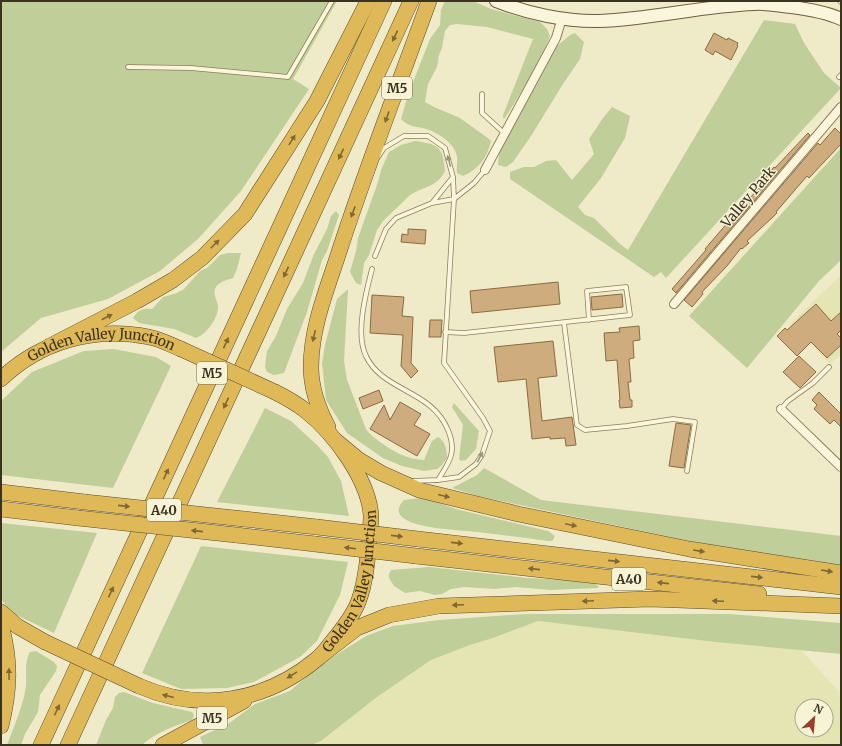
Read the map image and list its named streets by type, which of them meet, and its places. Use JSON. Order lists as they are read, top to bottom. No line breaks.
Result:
{"streets":{"highway":["M5","Golden Valley Junction","A40"],"street":["Valley Park"]},"crossings":[["M5","Golden Valley Junction"]],"north":"top right"}
